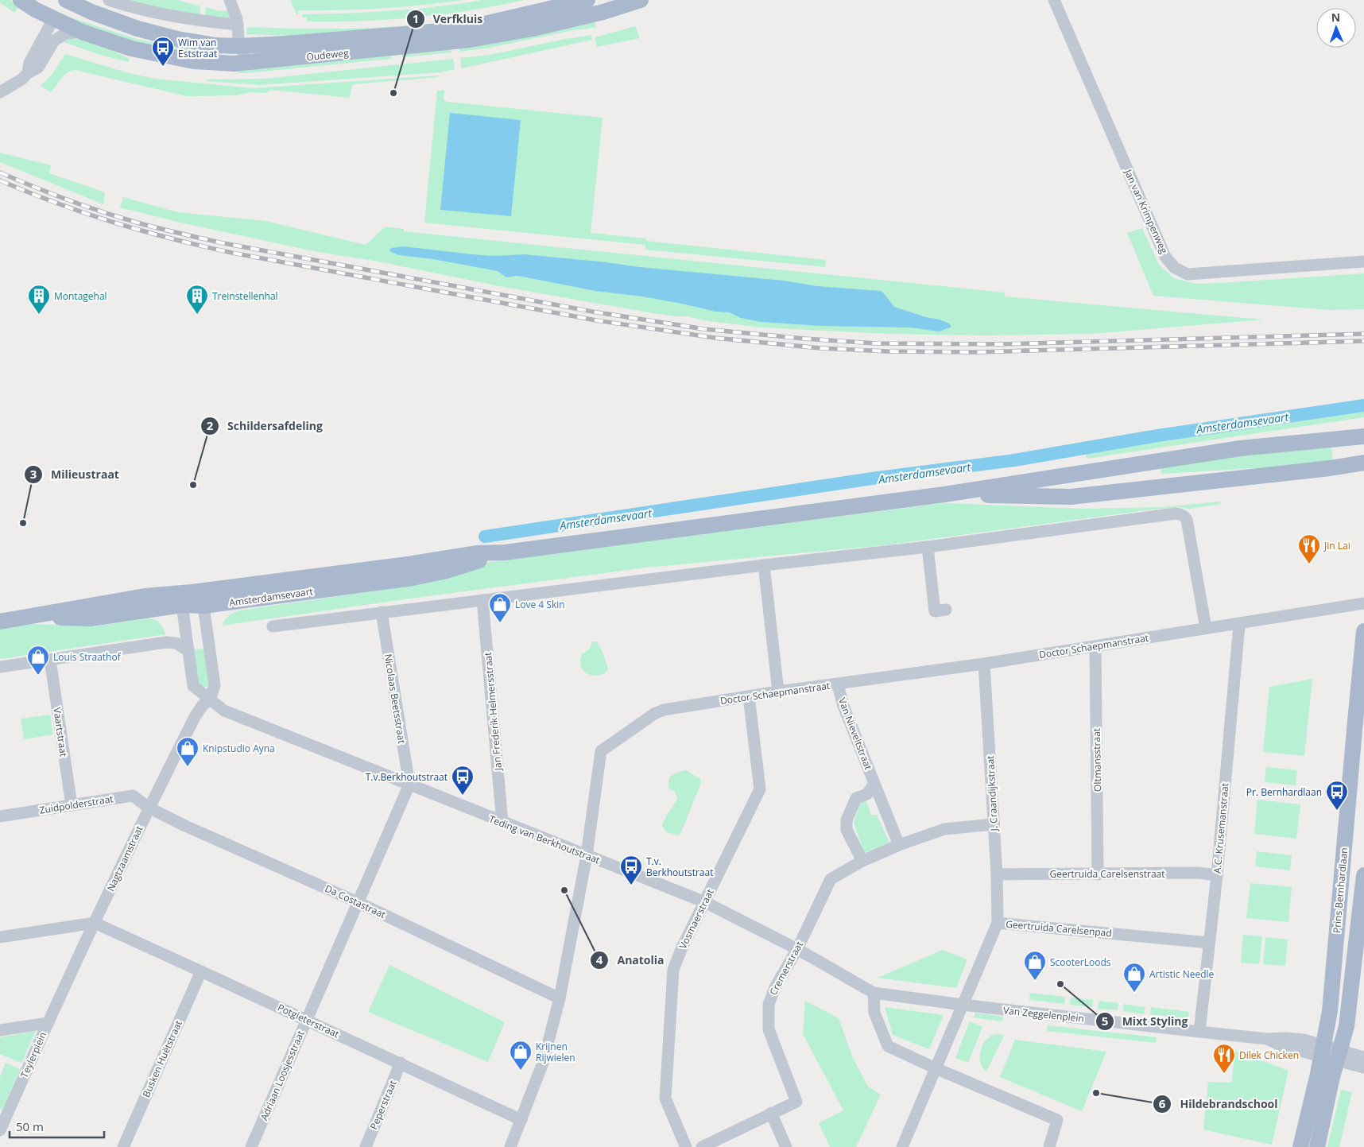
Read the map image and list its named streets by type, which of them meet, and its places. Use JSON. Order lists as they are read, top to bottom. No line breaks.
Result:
{"streets":{"main road":["Oudeweg","Amsterdamsevaart","Prins Bernhardlaan"],"street":["Jan van Krimpenweg","Doctor Schaepmanstraat","Nicolaas Beetsstraat","Jan Frederik Helmersstraat","Vaartstraat","Van Nieveltstraat","Oltmansstraat","J. Craandijkstraat","Zuidpolderstraat","A.C. Krusemanstraat","Teding van Berkhoutstraat","Nagtzaamstraat","Geertruida Carelsenstraat","Da Costastraat","Vosmaerstraat","Geertruida Carelsenpad","Cremerstraat","Van Zeggelenplein","Potgieterstraat","Teylerplein","Busken Huëtstraat","Adriaan Loosjesstraat","Peperstraat"]},"crossings":[["Doctor Schaepmanstraat","Van Nieveltstraat"],["Doctor Schaepmanstraat","Oltmansstraat"],["Doctor Schaepmanstraat","J. Craandijkstraat"],["Doctor Schaepmanstraat","A.C. Krusemanstraat"],["Doctor Schaepmanstraat","Teding van Berkhoutstraat"],["Doctor Schaepmanstraat","Da Costastraat"],["Doctor Schaepmanstraat","Vosmaerstraat"],["Doctor Schaepmanstraat","Potgieterstraat"],["Nicolaas Beetsstraat","Teding van Berkhoutstraat"],["Nicolaas Beetsstraat","Adriaan Loosjesstraat"],["Jan Frederik Helmersstraat","Teding van Berkhoutstraat"],["Vaartstraat","Zuidpolderstraat"],["Van Nieveltstraat","Cremerstraat"],["Oltmansstraat","Geertruida Carelsenstraat"],["J. Craandijkstraat","Geertruida Carelsenstraat"],["J. Craandijkstraat","Geertruida Carelsenpad"],["Zuidpolderstraat","Nagtzaamstraat"],["Zuidpolderstraat","Da Costastraat"],["A.C. Krusemanstraat","Geertruida Carelsenstraat"],["A.C. Krusemanstraat","Geertruida Carelsenpad"],["A.C. Krusemanstraat","Van Zeggelenplein"],["Teding van Berkhoutstraat","Nagtzaamstraat"],["Teding van Berkhoutstraat","Vosmaerstraat"],["Teding van Berkhoutstraat","Cremerstraat"],["Teding van Berkhoutstraat","Van Zeggelenplein"],["Teding van Berkhoutstraat","Adriaan Loosjesstraat"],["Nagtzaamstraat","Da Costastraat"],["Nagtzaamstraat","Potgieterstraat"],["Nagtzaamstraat","Teylerplein"],["Prins Bernhardlaan","Van Zeggelenplein"],["Da Costastraat","Adriaan Loosjesstraat"],["Geertruida Carelsenpad","Van Zeggelenplein"],["Potgieterstraat","Busken Huëtstraat"],["Potgieterstraat","Adriaan Loosjesstraat"],["Potgieterstraat","Peperstraat"]],"water":["Amsterdamsevaart"],"places":{"bus stop":["Wim van Eststraat","T.v.Berkhoutstraat","Pr. Bernhardlaan","T.v. Berkhoutstraat"],"other":["Verfkluis","Schildersafdeling","Milieustraat","Anatolia","Mixt Styling","Hildebrandschool"],"building":["Montagehal","Treinstellenhal"],"restaurant":["Jin Lai","Dilek Chicken"],"shop":["Love 4 Skin","Louis Straathof","Knipstudio Ayna","ScooterLoods","Artistic Needle","Krijnen Rijwielen"]},"scale_bar":"50 m","north":"top"}
